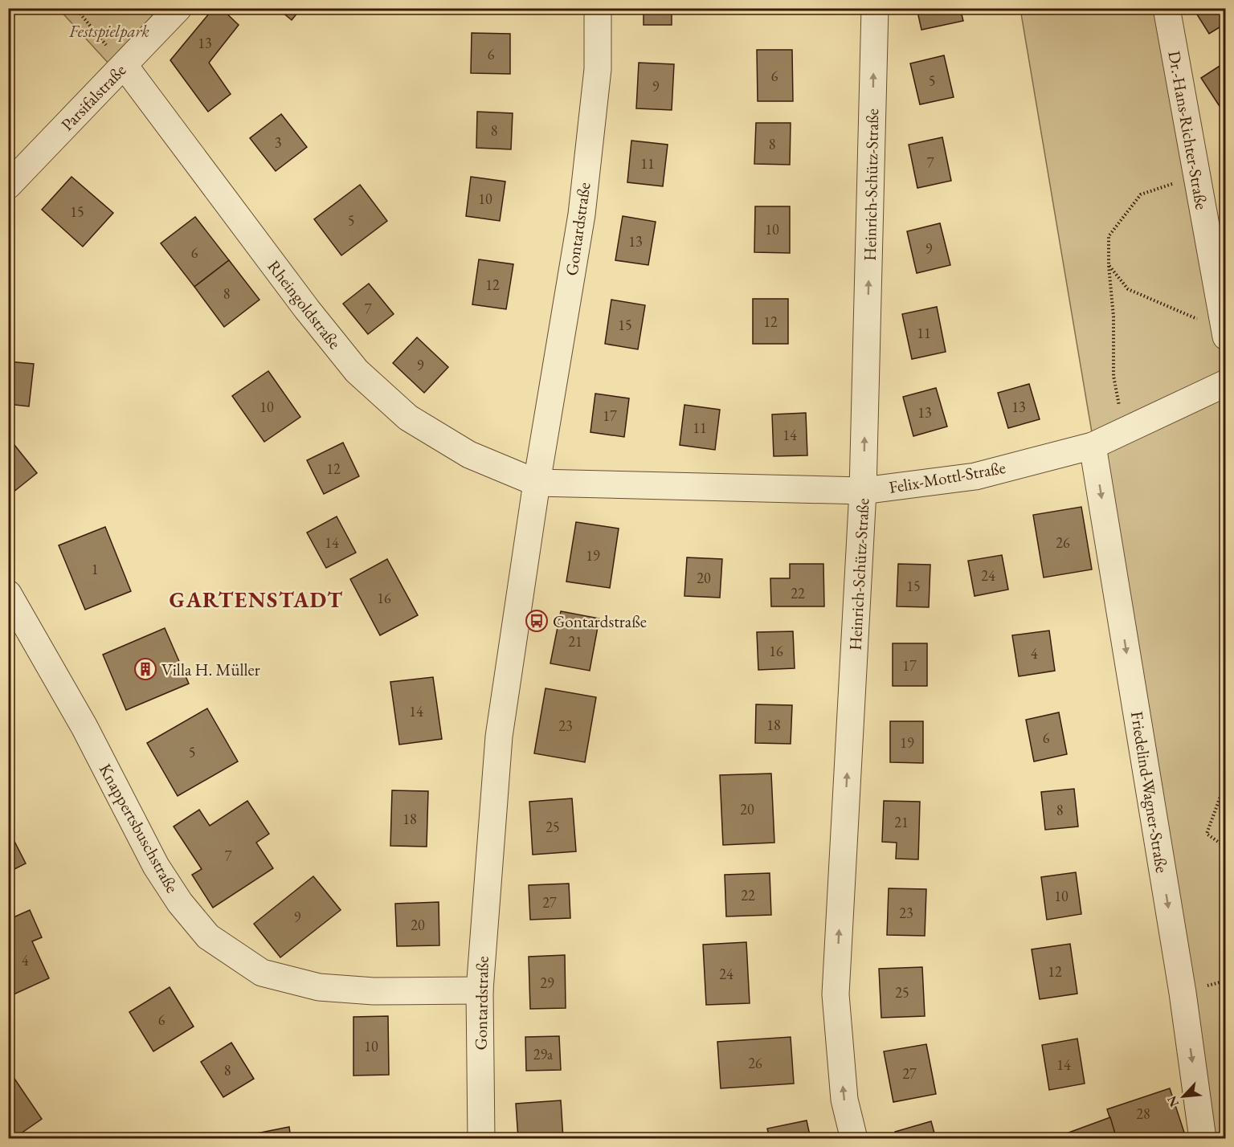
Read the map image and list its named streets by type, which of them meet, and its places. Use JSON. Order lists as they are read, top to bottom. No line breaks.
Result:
{"streets":{"street":["Parsifalstraße","Dr.-Hans-Richter-Straße","Heinrich-Schütz-Straße","Gontardstraße","Rheingoldstraße","Felix-Mottl-Straße","Friedelind-Wagner-Straße","Knappertsbuschstraße"]},"crossings":[["Parsifalstraße","Rheingoldstraße"],["Heinrich-Schütz-Straße","Felix-Mottl-Straße"],["Gontardstraße","Rheingoldstraße"],["Gontardstraße","Felix-Mottl-Straße"],["Gontardstraße","Knappertsbuschstraße"],["Rheingoldstraße","Felix-Mottl-Straße"],["Felix-Mottl-Straße","Friedelind-Wagner-Straße"]],"one_way":["Heinrich-Schütz-Straße","Friedelind-Wagner-Straße"],"districts":["GARTENSTADT"],"parks":["Festspielpark"],"places":{"bus stop":["Gontardstraße"],"building":["Villa H. Müller"]},"house_numbers":["13","6","6","5","9","8","3","8","7","11","10","15","5","10","13","9","6","12","8","7","12","15","11","9","10","13","13","17","11","14","12","14","26","19","1","24","20","15","22","16","21","16","4","17","14","18","23","6","19","5","20","8","18","21","25","7","22","10","27","23","9","20","4","12","24","29","25","6","10","29a","26","14","8","27","28"],"north":"bottom left"}
